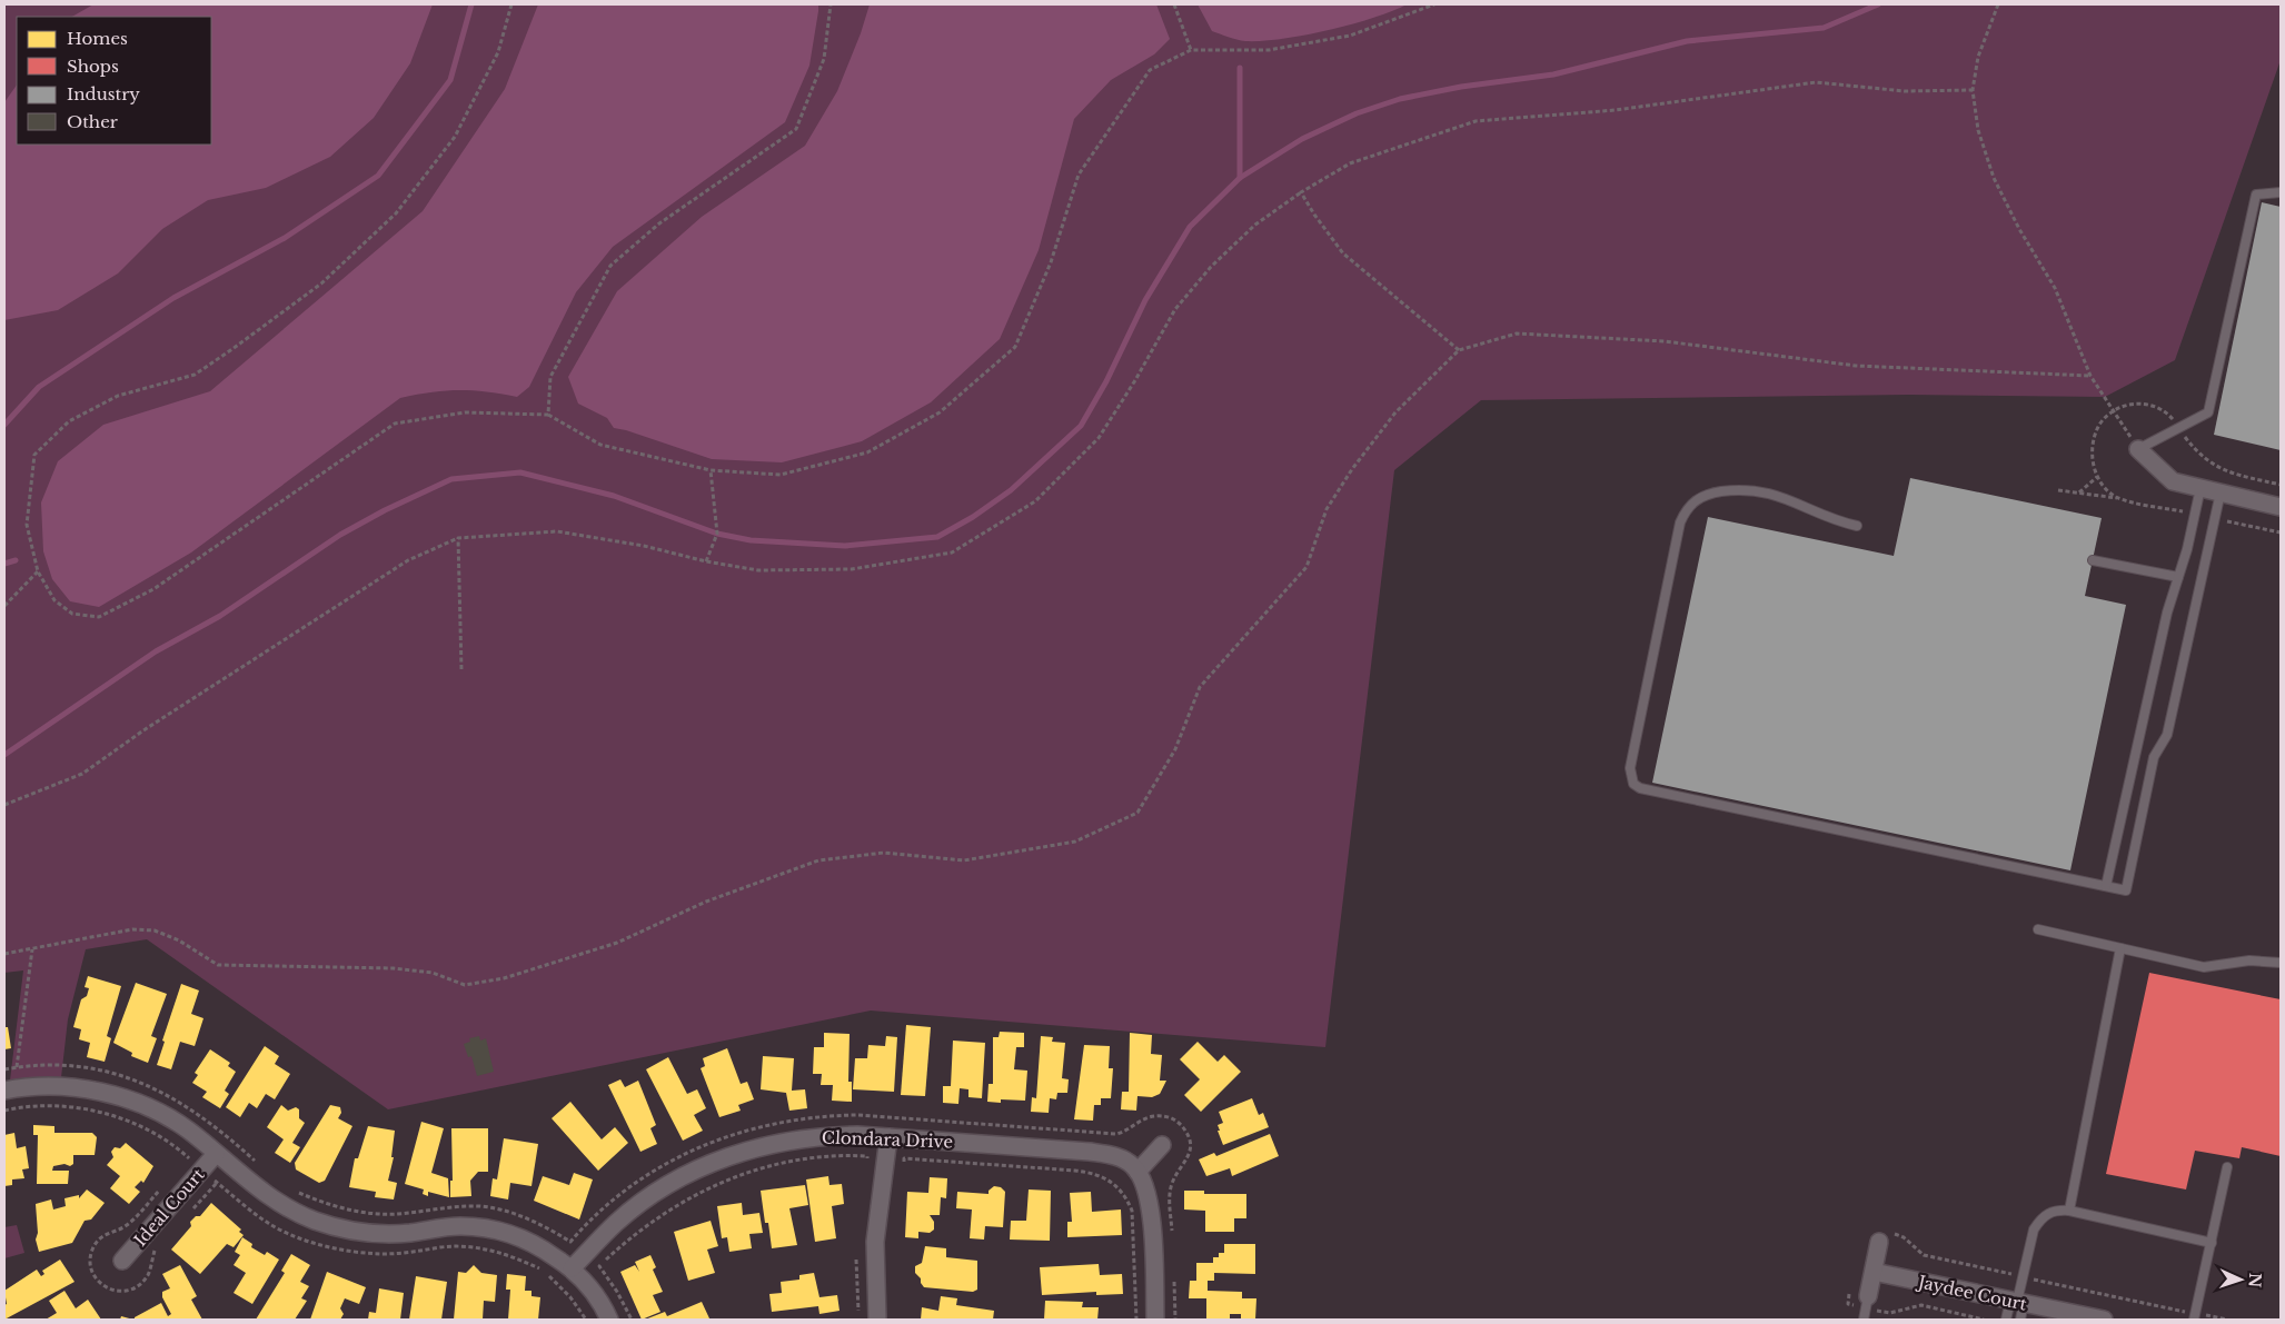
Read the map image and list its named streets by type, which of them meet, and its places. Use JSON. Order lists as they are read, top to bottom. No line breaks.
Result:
{"streets":{"street":["Clondara Drive","Ideal Court","Jaydee Court"]},"legend":["Homes","Shops","Industry","Other"],"north":"right"}
